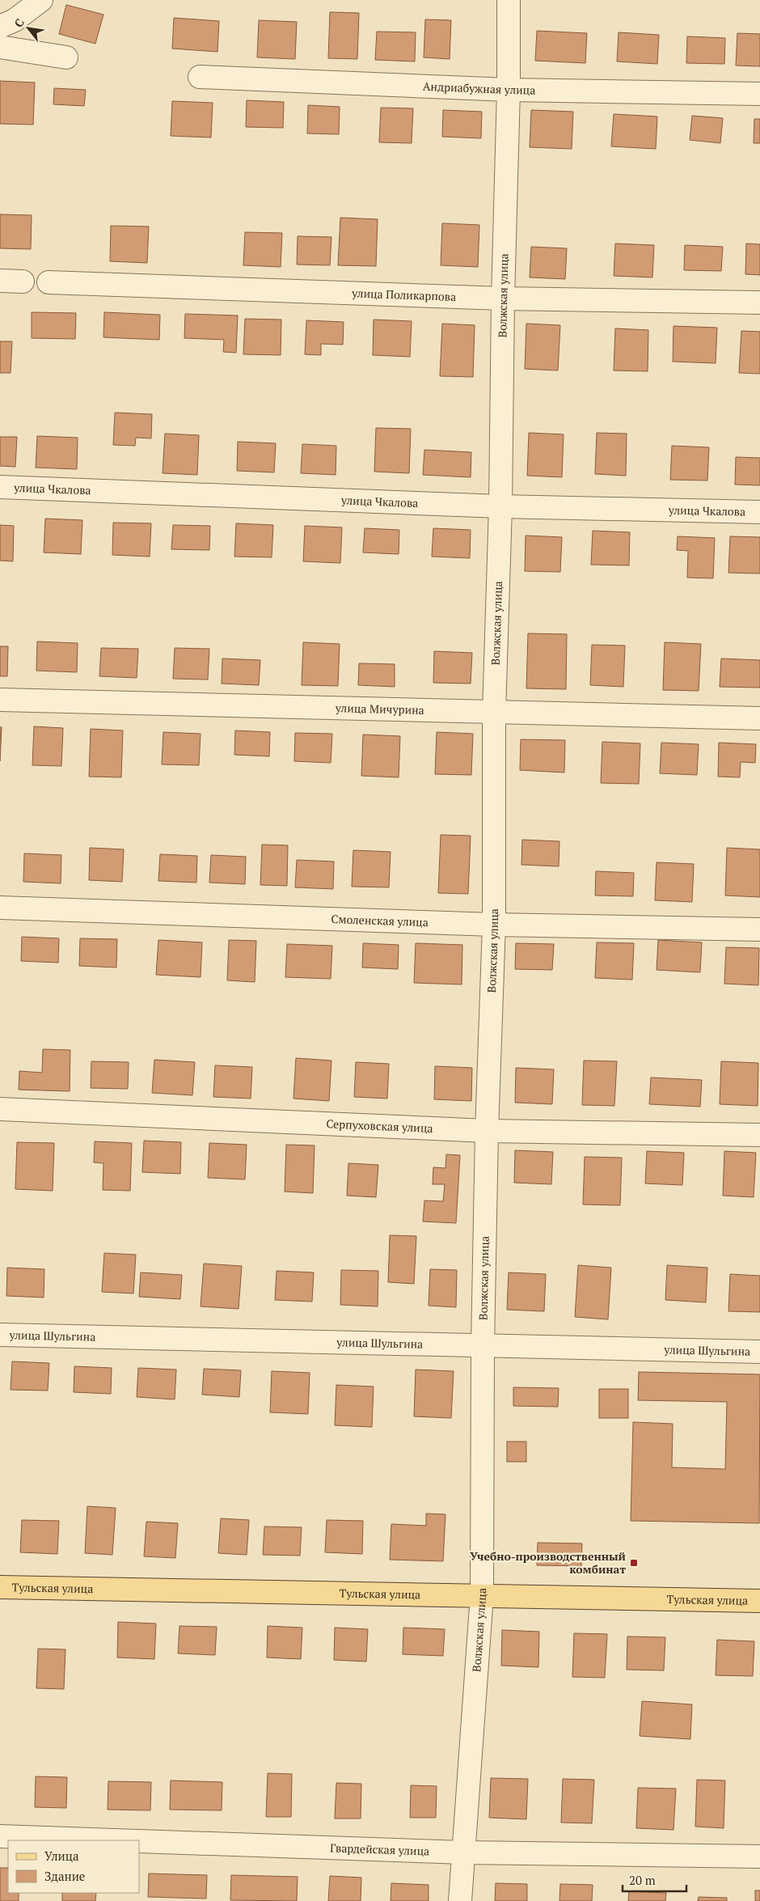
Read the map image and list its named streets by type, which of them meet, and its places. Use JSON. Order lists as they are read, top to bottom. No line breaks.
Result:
{"streets":{"main road":["Тульская улица"],"street":["Андриабужная улица","улица Поликарпова","Волжская улица","улица Чкалова","улица Мичурина","Смоленская улица","Серпуховская улица","улица Шульгина","Гвардейская улица"]},"crossings":[["Андриабужная улица","Волжская улица"],["улица Поликарпова","Волжская улица"],["Волжская улица","улица Чкалова"],["Волжская улица","улица Мичурина"],["Волжская улица","Смоленская улица"],["Волжская улица","Серпуховская улица"],["Волжская улица","улица Шульгина"],["Волжская улица","Тульская улица"],["Волжская улица","Гвардейская улица"]],"places":{"transit":["Учебно-производственный комбинат"]},"legend":["Улица","Здание"],"scale_bar":"20 m","north":"top left"}
